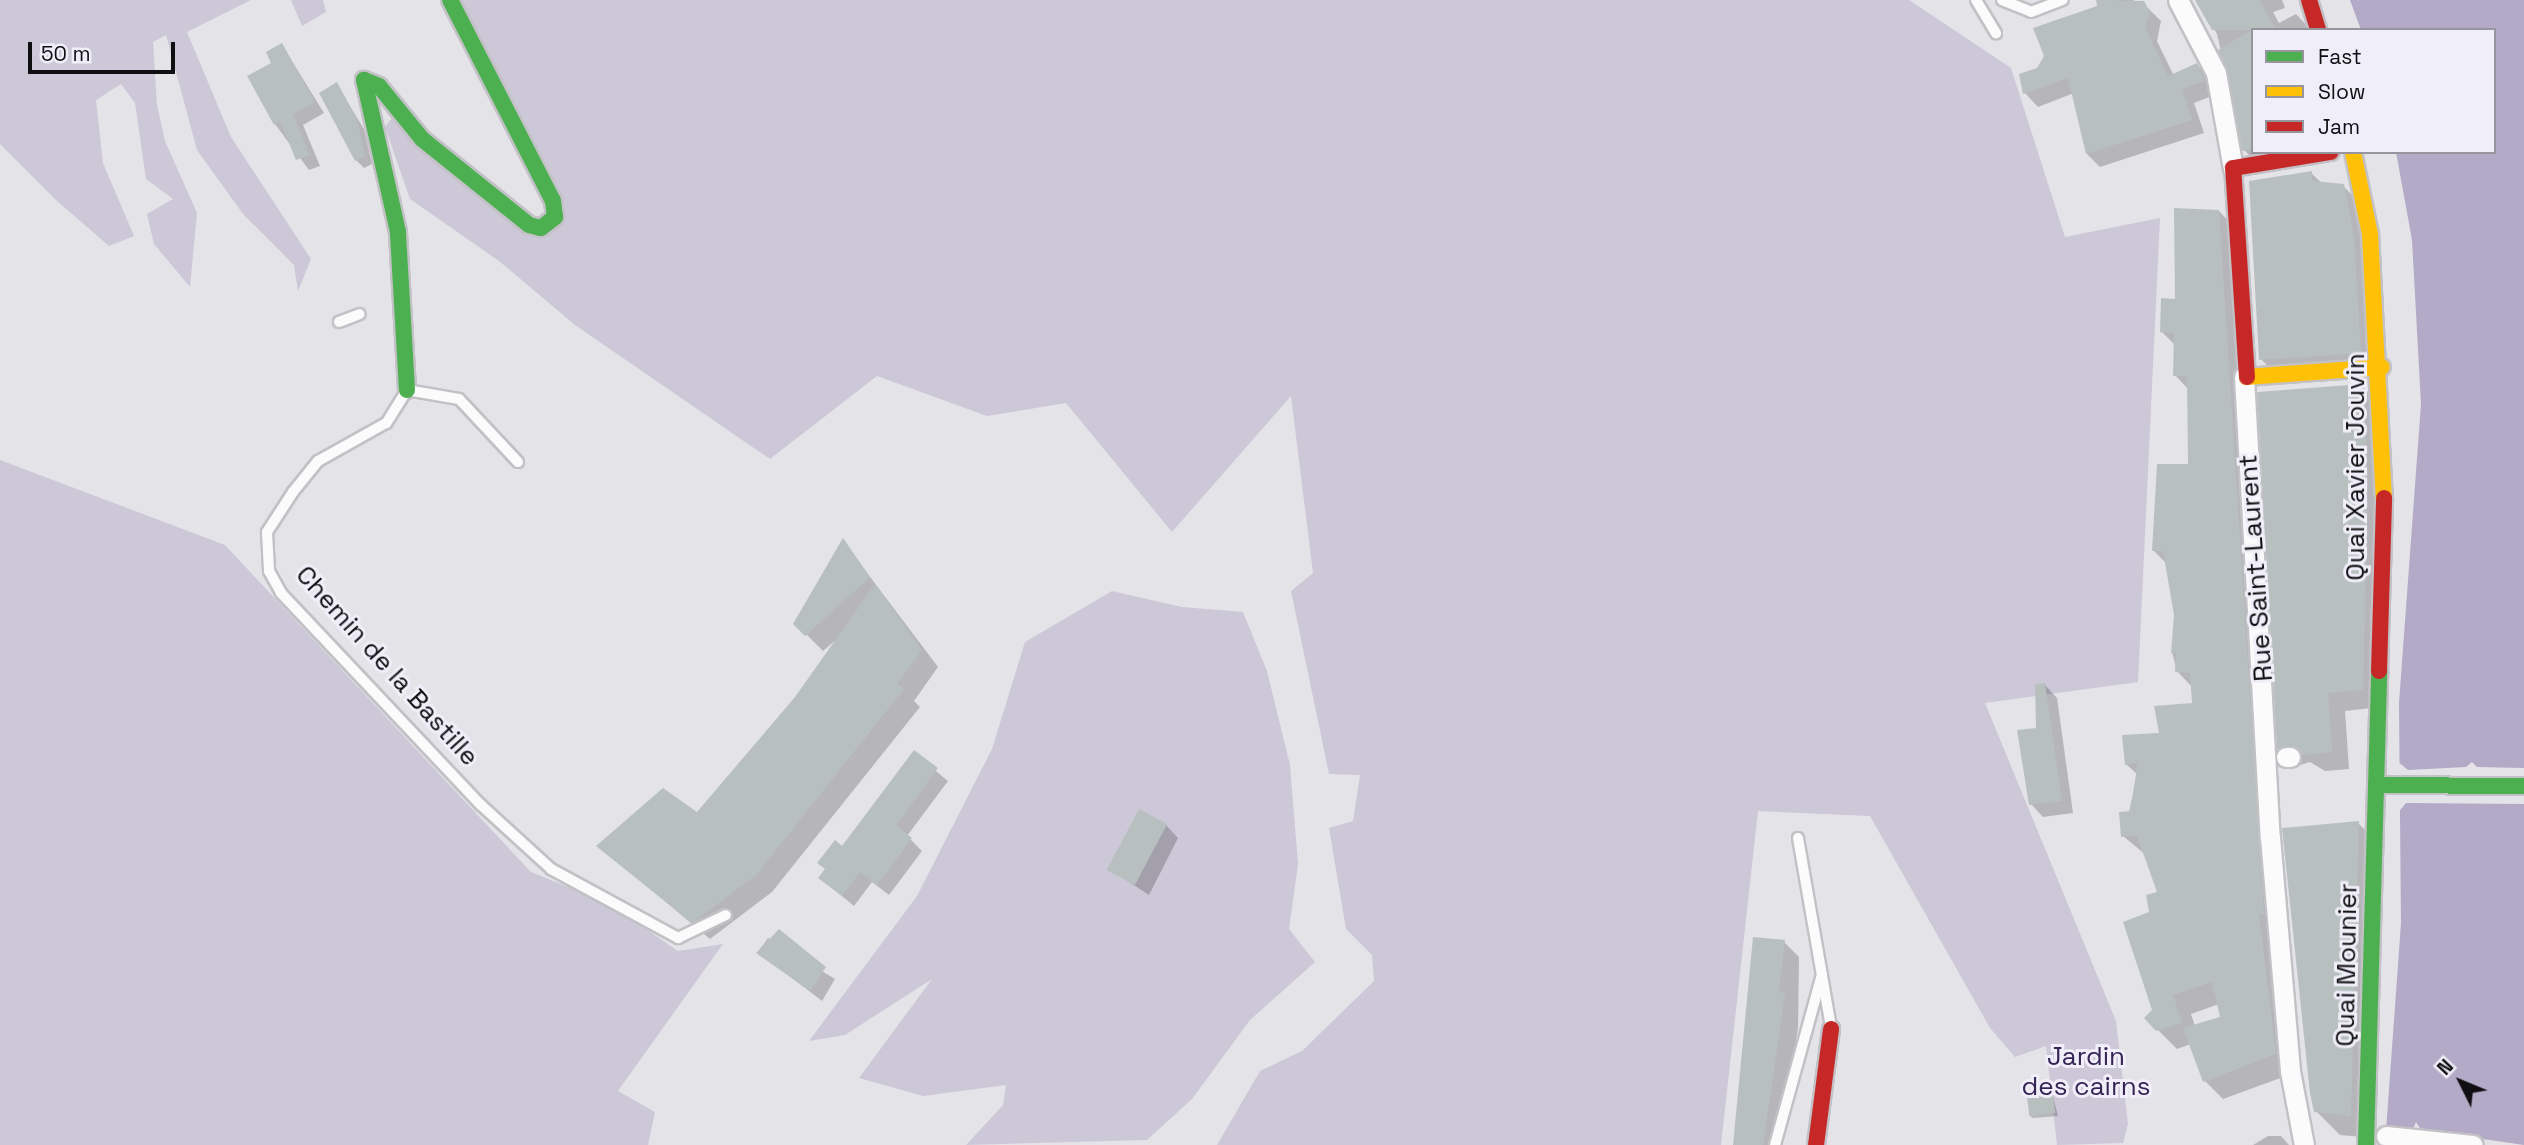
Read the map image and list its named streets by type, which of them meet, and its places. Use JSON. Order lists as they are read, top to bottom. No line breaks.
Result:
{"streets":{"street":["Quai Xavier Jouvin","Rue Saint-Laurent","Quai Mounier"],"lane":["Chemin de la Bastille"]},"crossings":[["Quai Xavier Jouvin","Quai Mounier"]],"parks":["Jardin des cairns"],"legend":["Fast","Slow","Jam"],"scale_bar":"50 m","north":"top left"}
